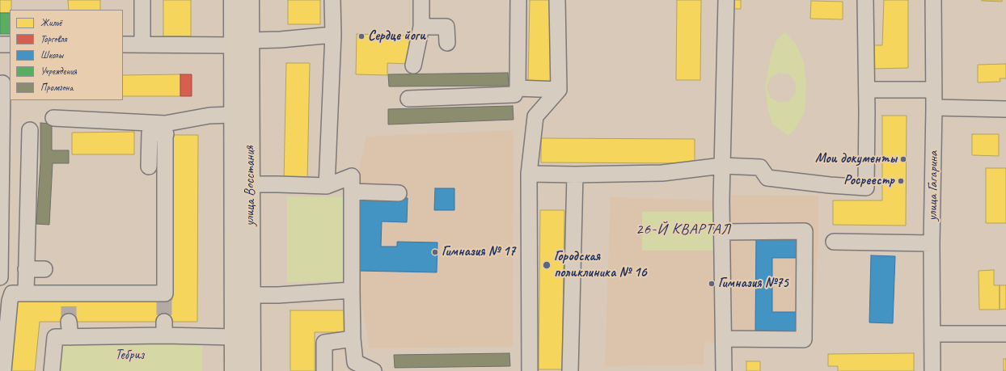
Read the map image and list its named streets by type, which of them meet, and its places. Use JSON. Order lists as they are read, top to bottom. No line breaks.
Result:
{"streets":{"main road":["улица Восстания"],"street":["улица Гагарина"]},"districts":["26-Й КВАРТАЛ"],"parks":["Тебриз"],"places":["Сердце йоги","Мои документы","Росреестр","Гимназия № 17","Городская поликлиника № 16","Гимназия №75"],"legend":["Жильё","Торговля","Школы","Учреждения","Промзона"]}
